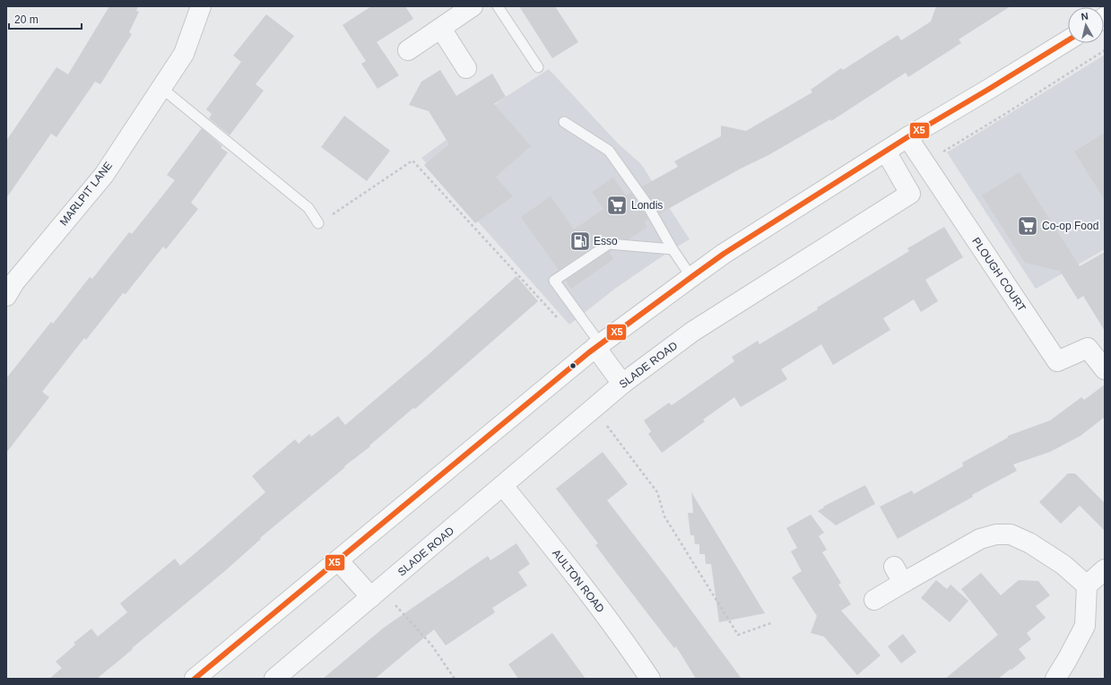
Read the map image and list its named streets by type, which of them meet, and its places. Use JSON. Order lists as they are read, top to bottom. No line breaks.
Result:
{"streets":{"street":["MARLPIT LANE","PLOUGH COURT","SLADE ROAD","AULTON ROAD"]},"crossings":[["SLADE ROAD","AULTON ROAD"]],"places":{"supermarket":["Londis","Co-op Food"],"fuel station":["Esso"]},"lines":["transit line X5"],"scale_bar":"20 m","north":"top"}
